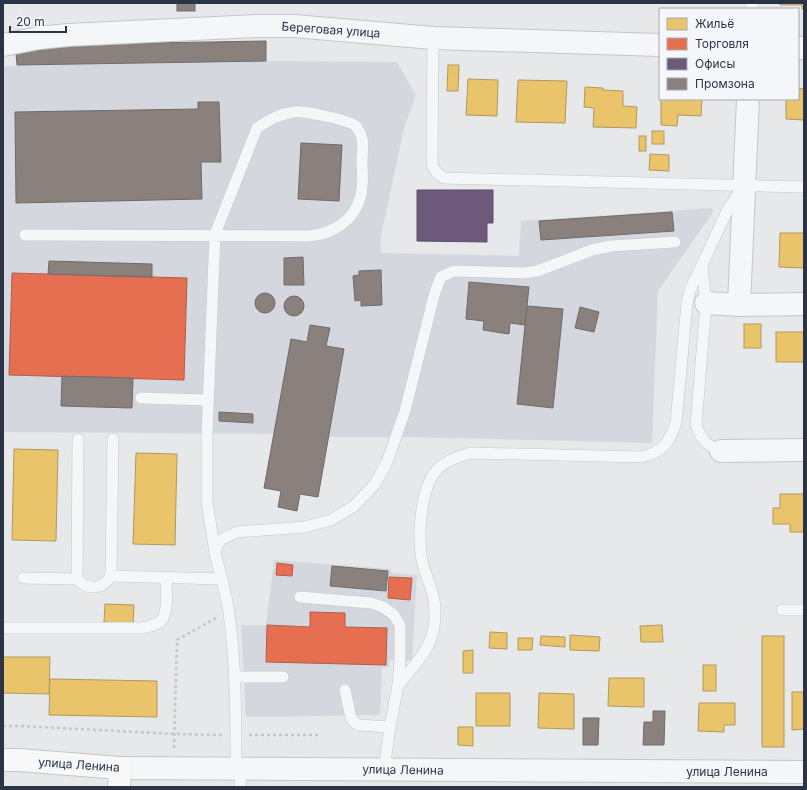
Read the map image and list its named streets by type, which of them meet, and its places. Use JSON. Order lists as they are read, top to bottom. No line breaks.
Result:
{"streets":{"main road":["улица Ленина"],"street":["Береговая улица"]},"legend":["Жильё","Торговля","Офисы","Промзона"],"scale_bar":"20 m"}
